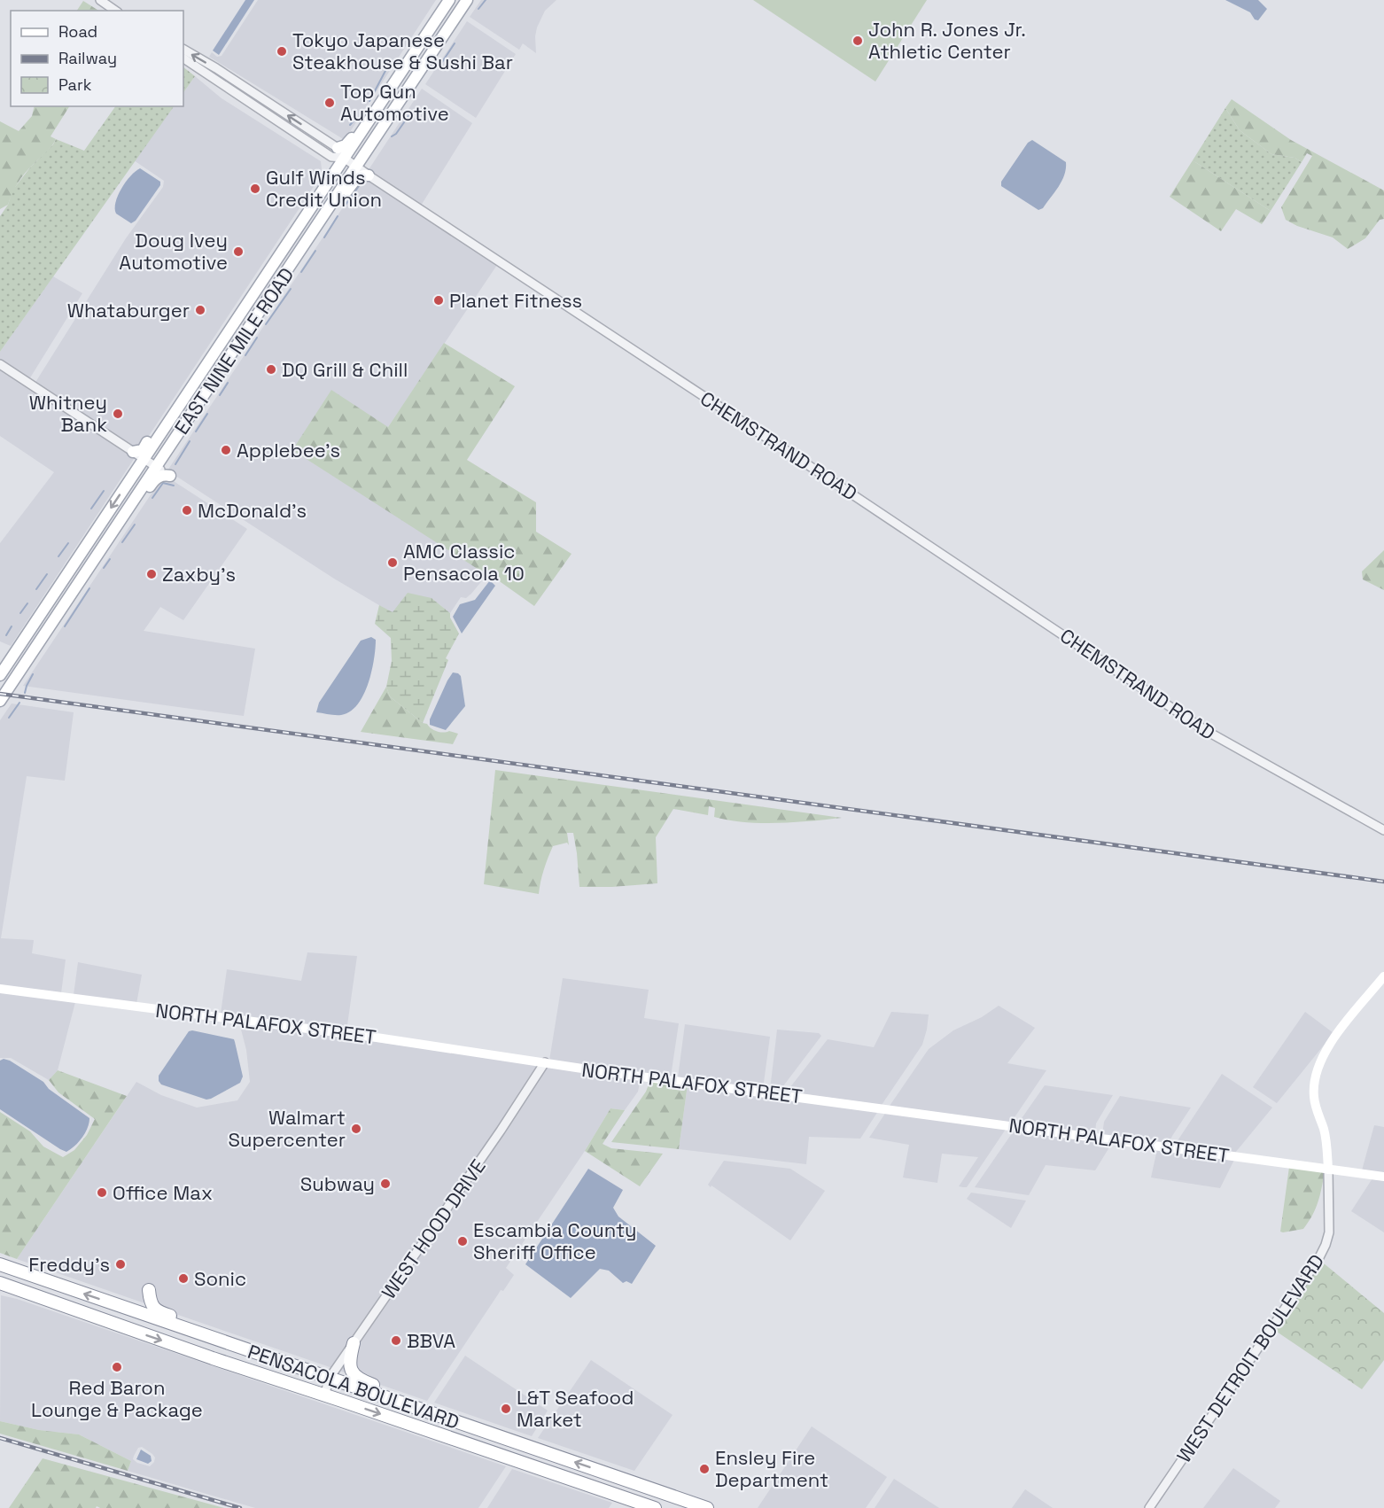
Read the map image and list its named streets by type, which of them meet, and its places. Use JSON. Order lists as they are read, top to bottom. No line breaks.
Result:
{"streets":{"highway":["PENSACOLA BOULEVARD"],"main road":["EAST NINE MILE ROAD","NORTH PALAFOX STREET"],"street":["CHEMSTRAND ROAD","WEST HOOD DRIVE","WEST DETROIT BOULEVARD"]},"crossings":[["EAST NINE MILE ROAD","CHEMSTRAND ROAD"],["NORTH PALAFOX STREET","WEST HOOD DRIVE"],["NORTH PALAFOX STREET","WEST DETROIT BOULEVARD"],["WEST HOOD DRIVE","PENSACOLA BOULEVARD"]],"places":["John R. Jones Jr. Athletic Center","Tokyo Japanese Steakhouse & Sushi Bar","Top Gun Automotive","Gulf Winds Credit Union","Doug Ivey Automotive","Planet Fitness","Whataburger","DQ Grill & Chill","Whitney Bank","Applebee's","McDonald's","AMC Classic Pensacola 10","Zaxby's","Walmart Supercenter","Subway","Office Max","Escambia County Sheriff Office","Freddy's","Sonic","BBVA","Red Baron Lounge & Package","L&T Seafood Market","Ensley Fire Department"],"legend":["Road","Railway","Park"]}
